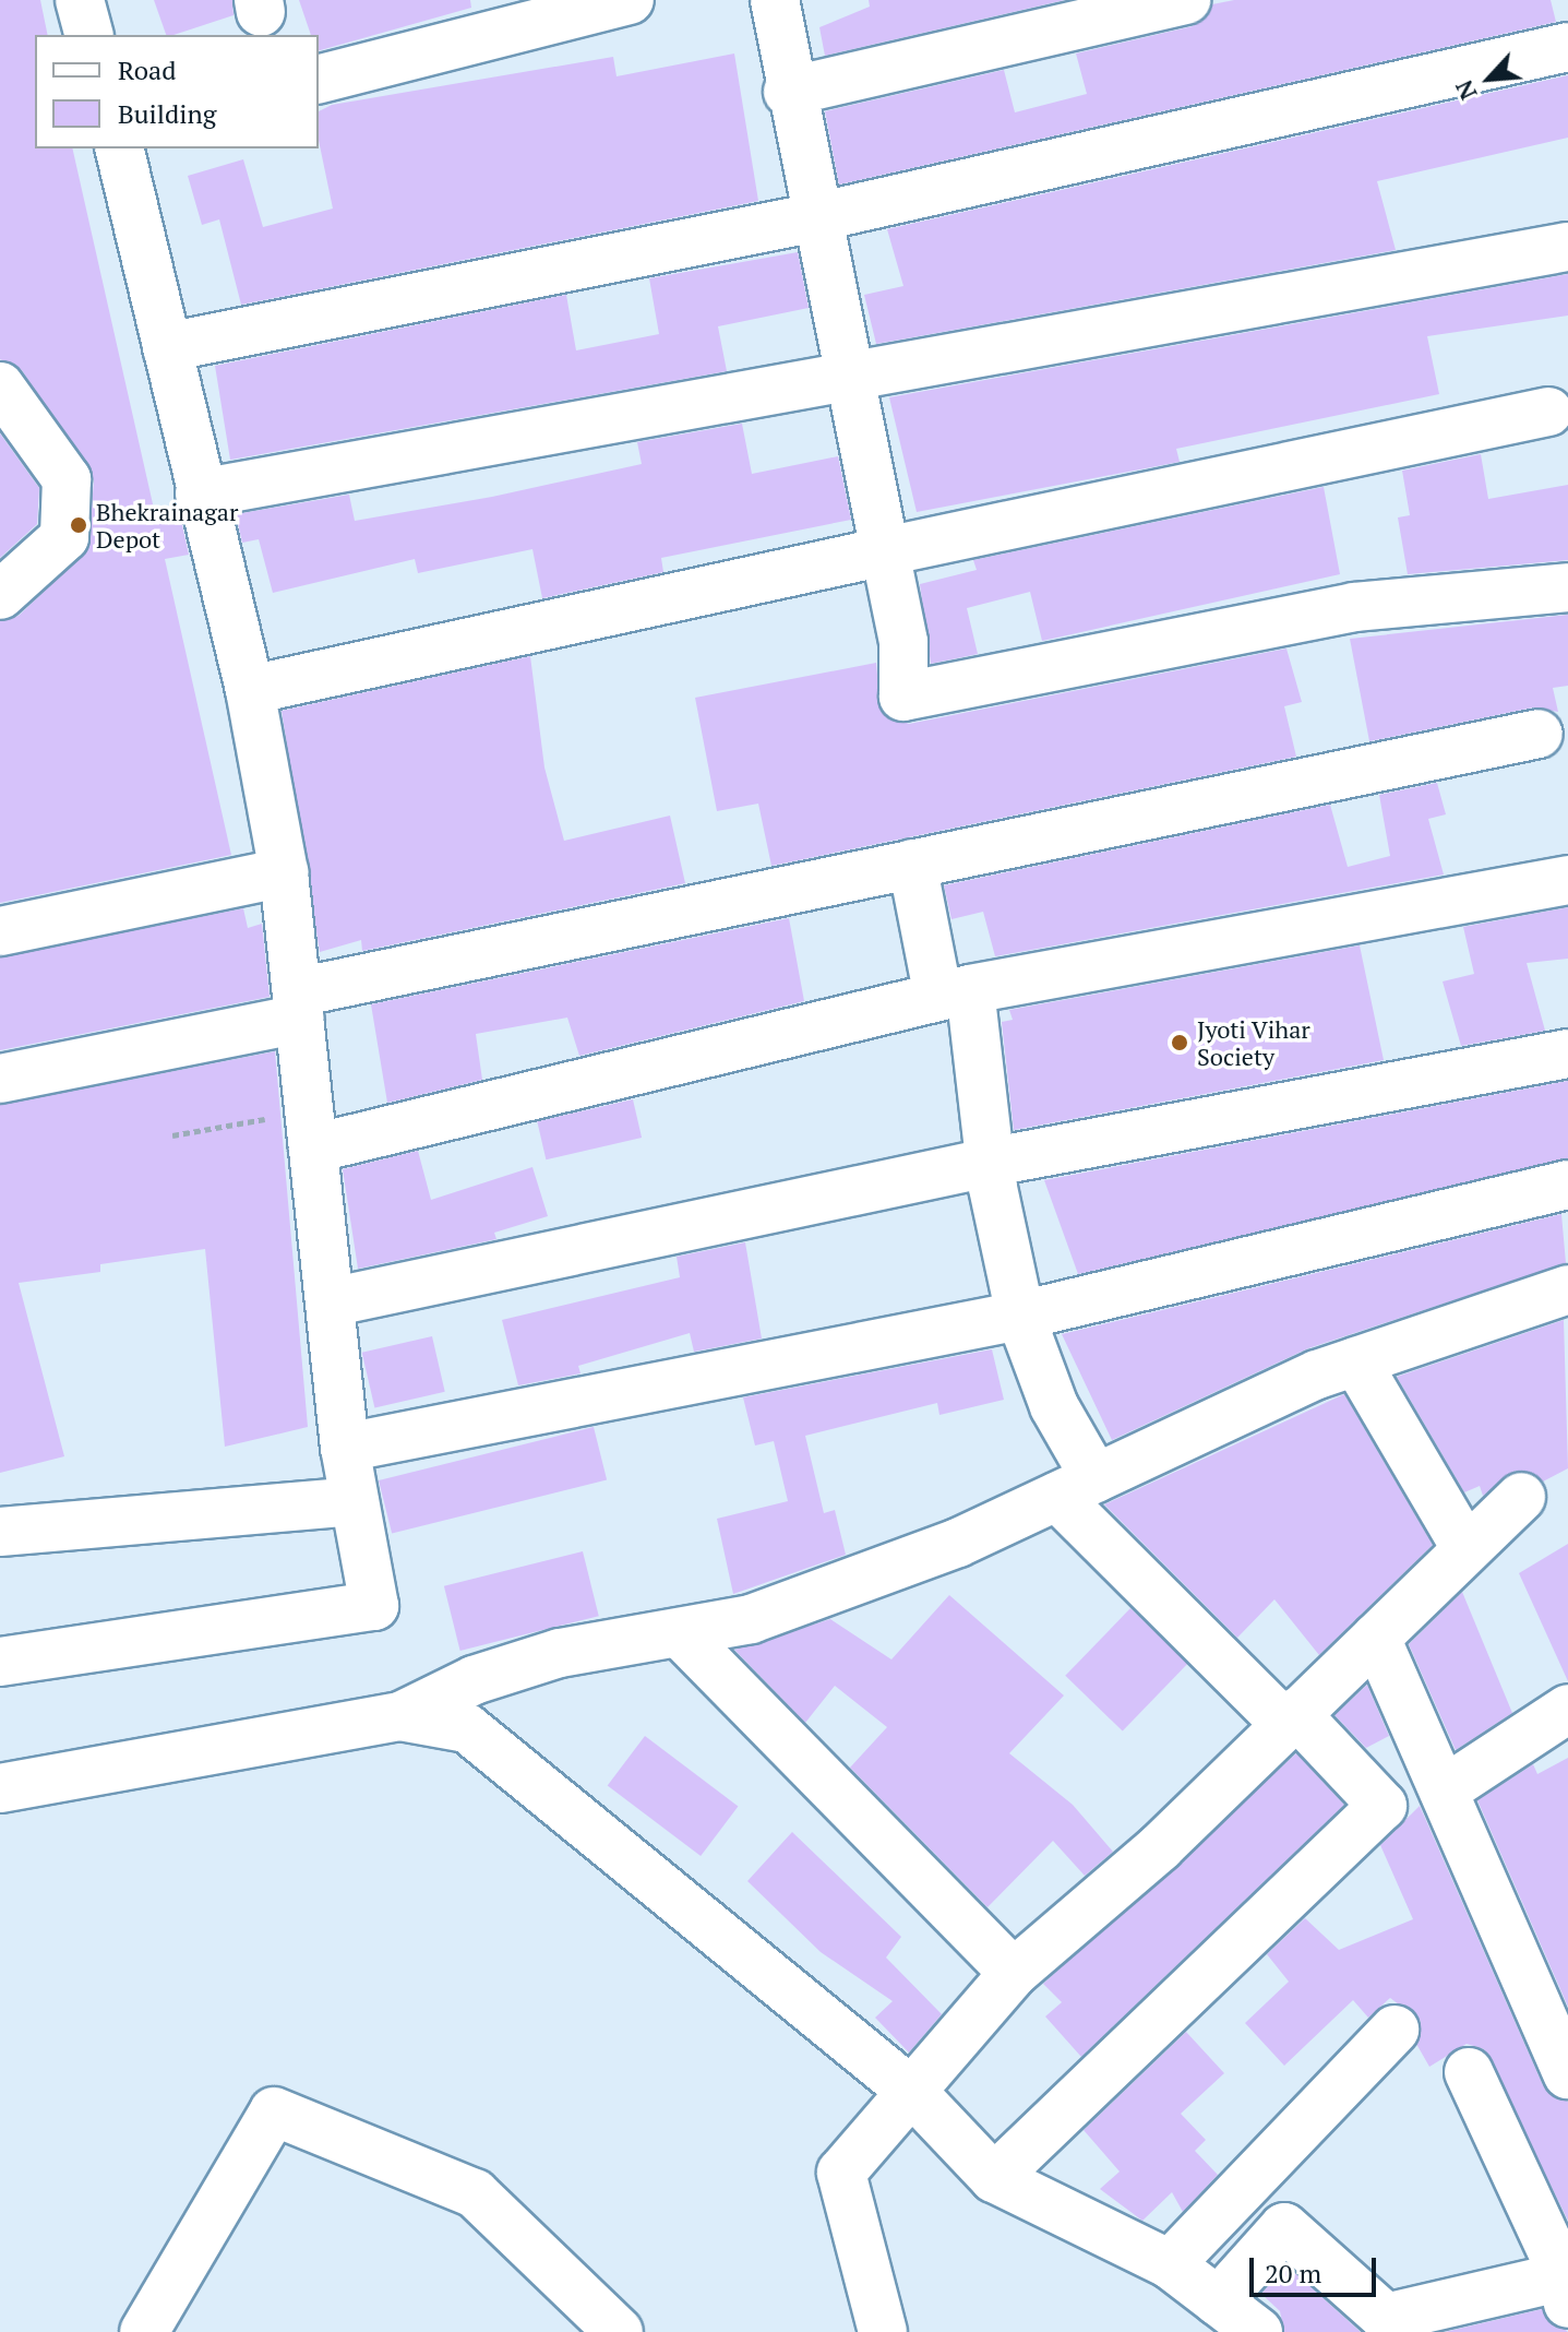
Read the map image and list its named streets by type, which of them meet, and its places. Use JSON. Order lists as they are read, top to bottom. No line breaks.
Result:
{"places":["Bhekrainagar Depot","Jyoti Vihar Society"],"legend":["Road","Building"],"scale_bar":"20 m","north":"bottom left"}
